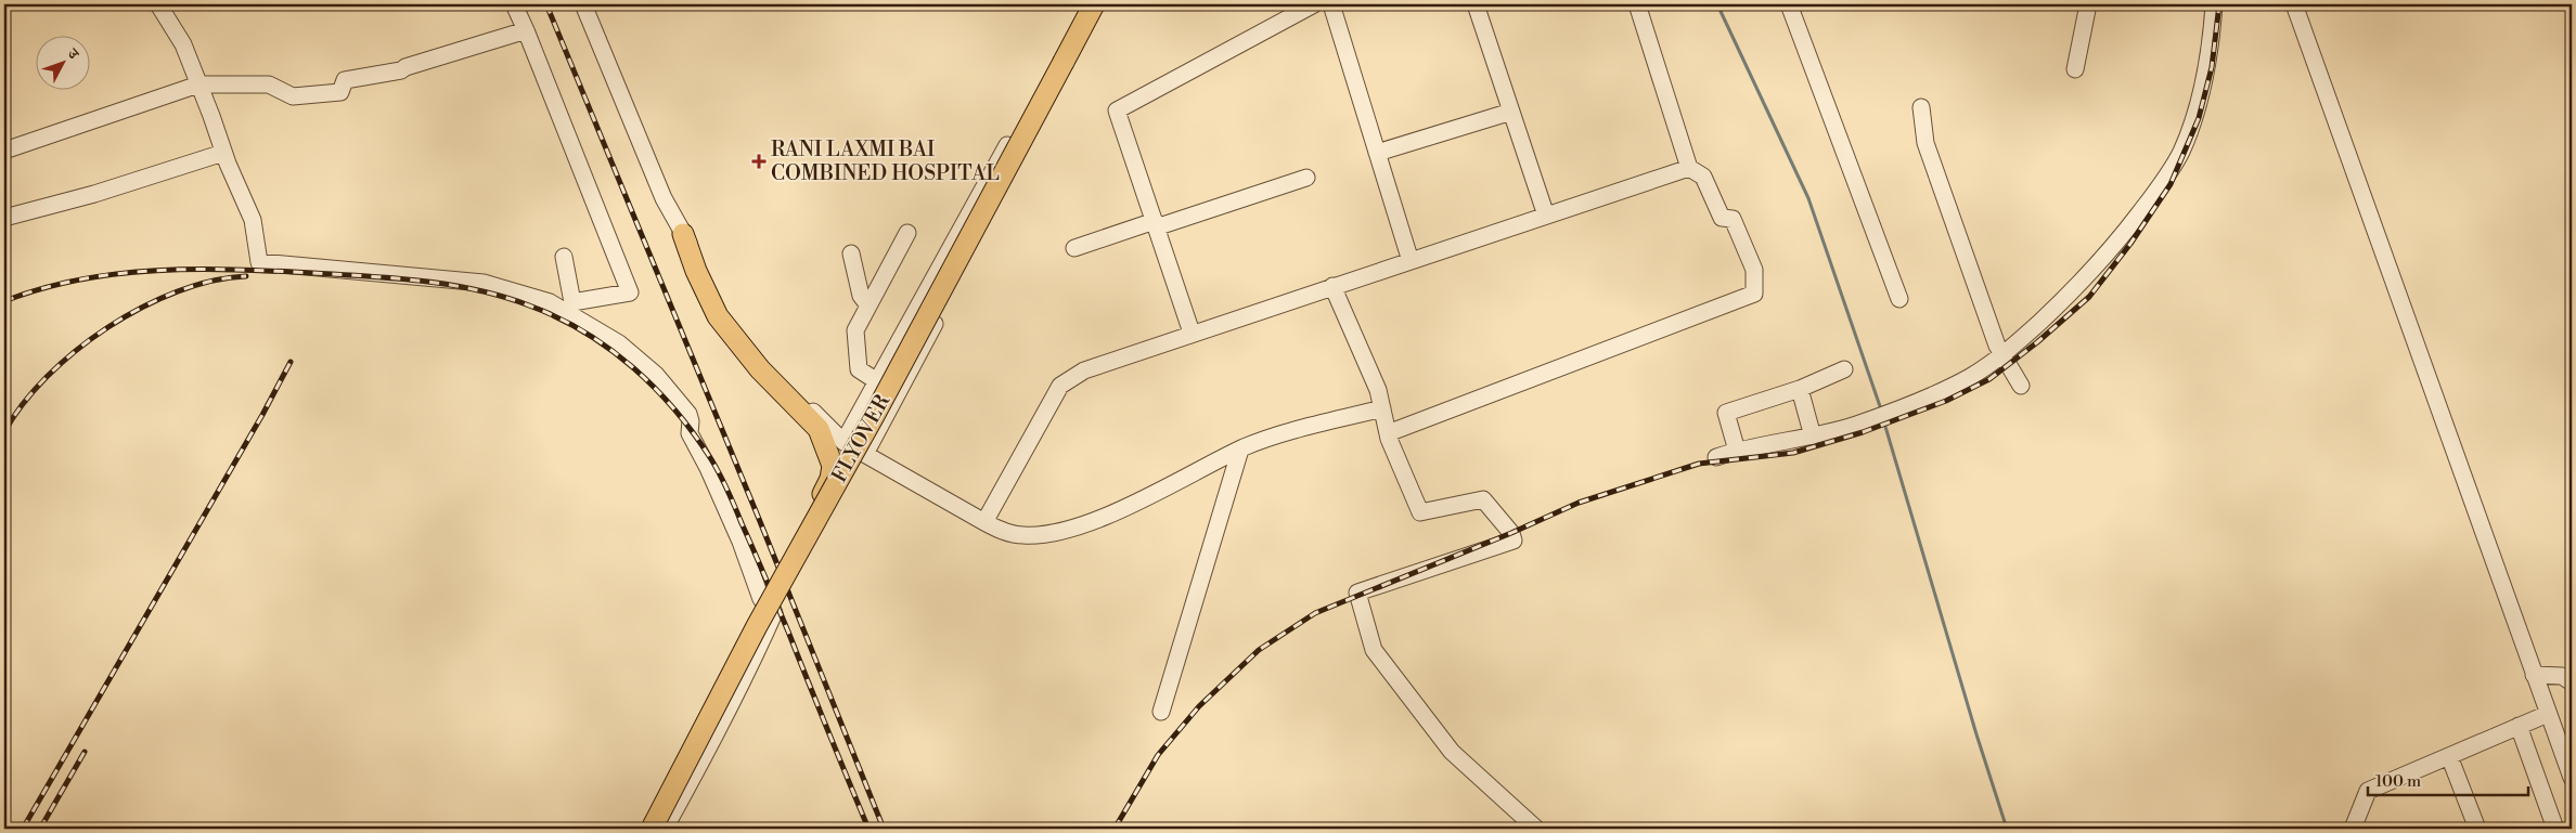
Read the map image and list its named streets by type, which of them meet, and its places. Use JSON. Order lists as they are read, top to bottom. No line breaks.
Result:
{"streets":{"main road":["FLYOVER"]},"places":{"health":["RANI LAXMI BAI COMBINED HOSPITAL"]},"scale_bar":"100 m","north":"top right"}
